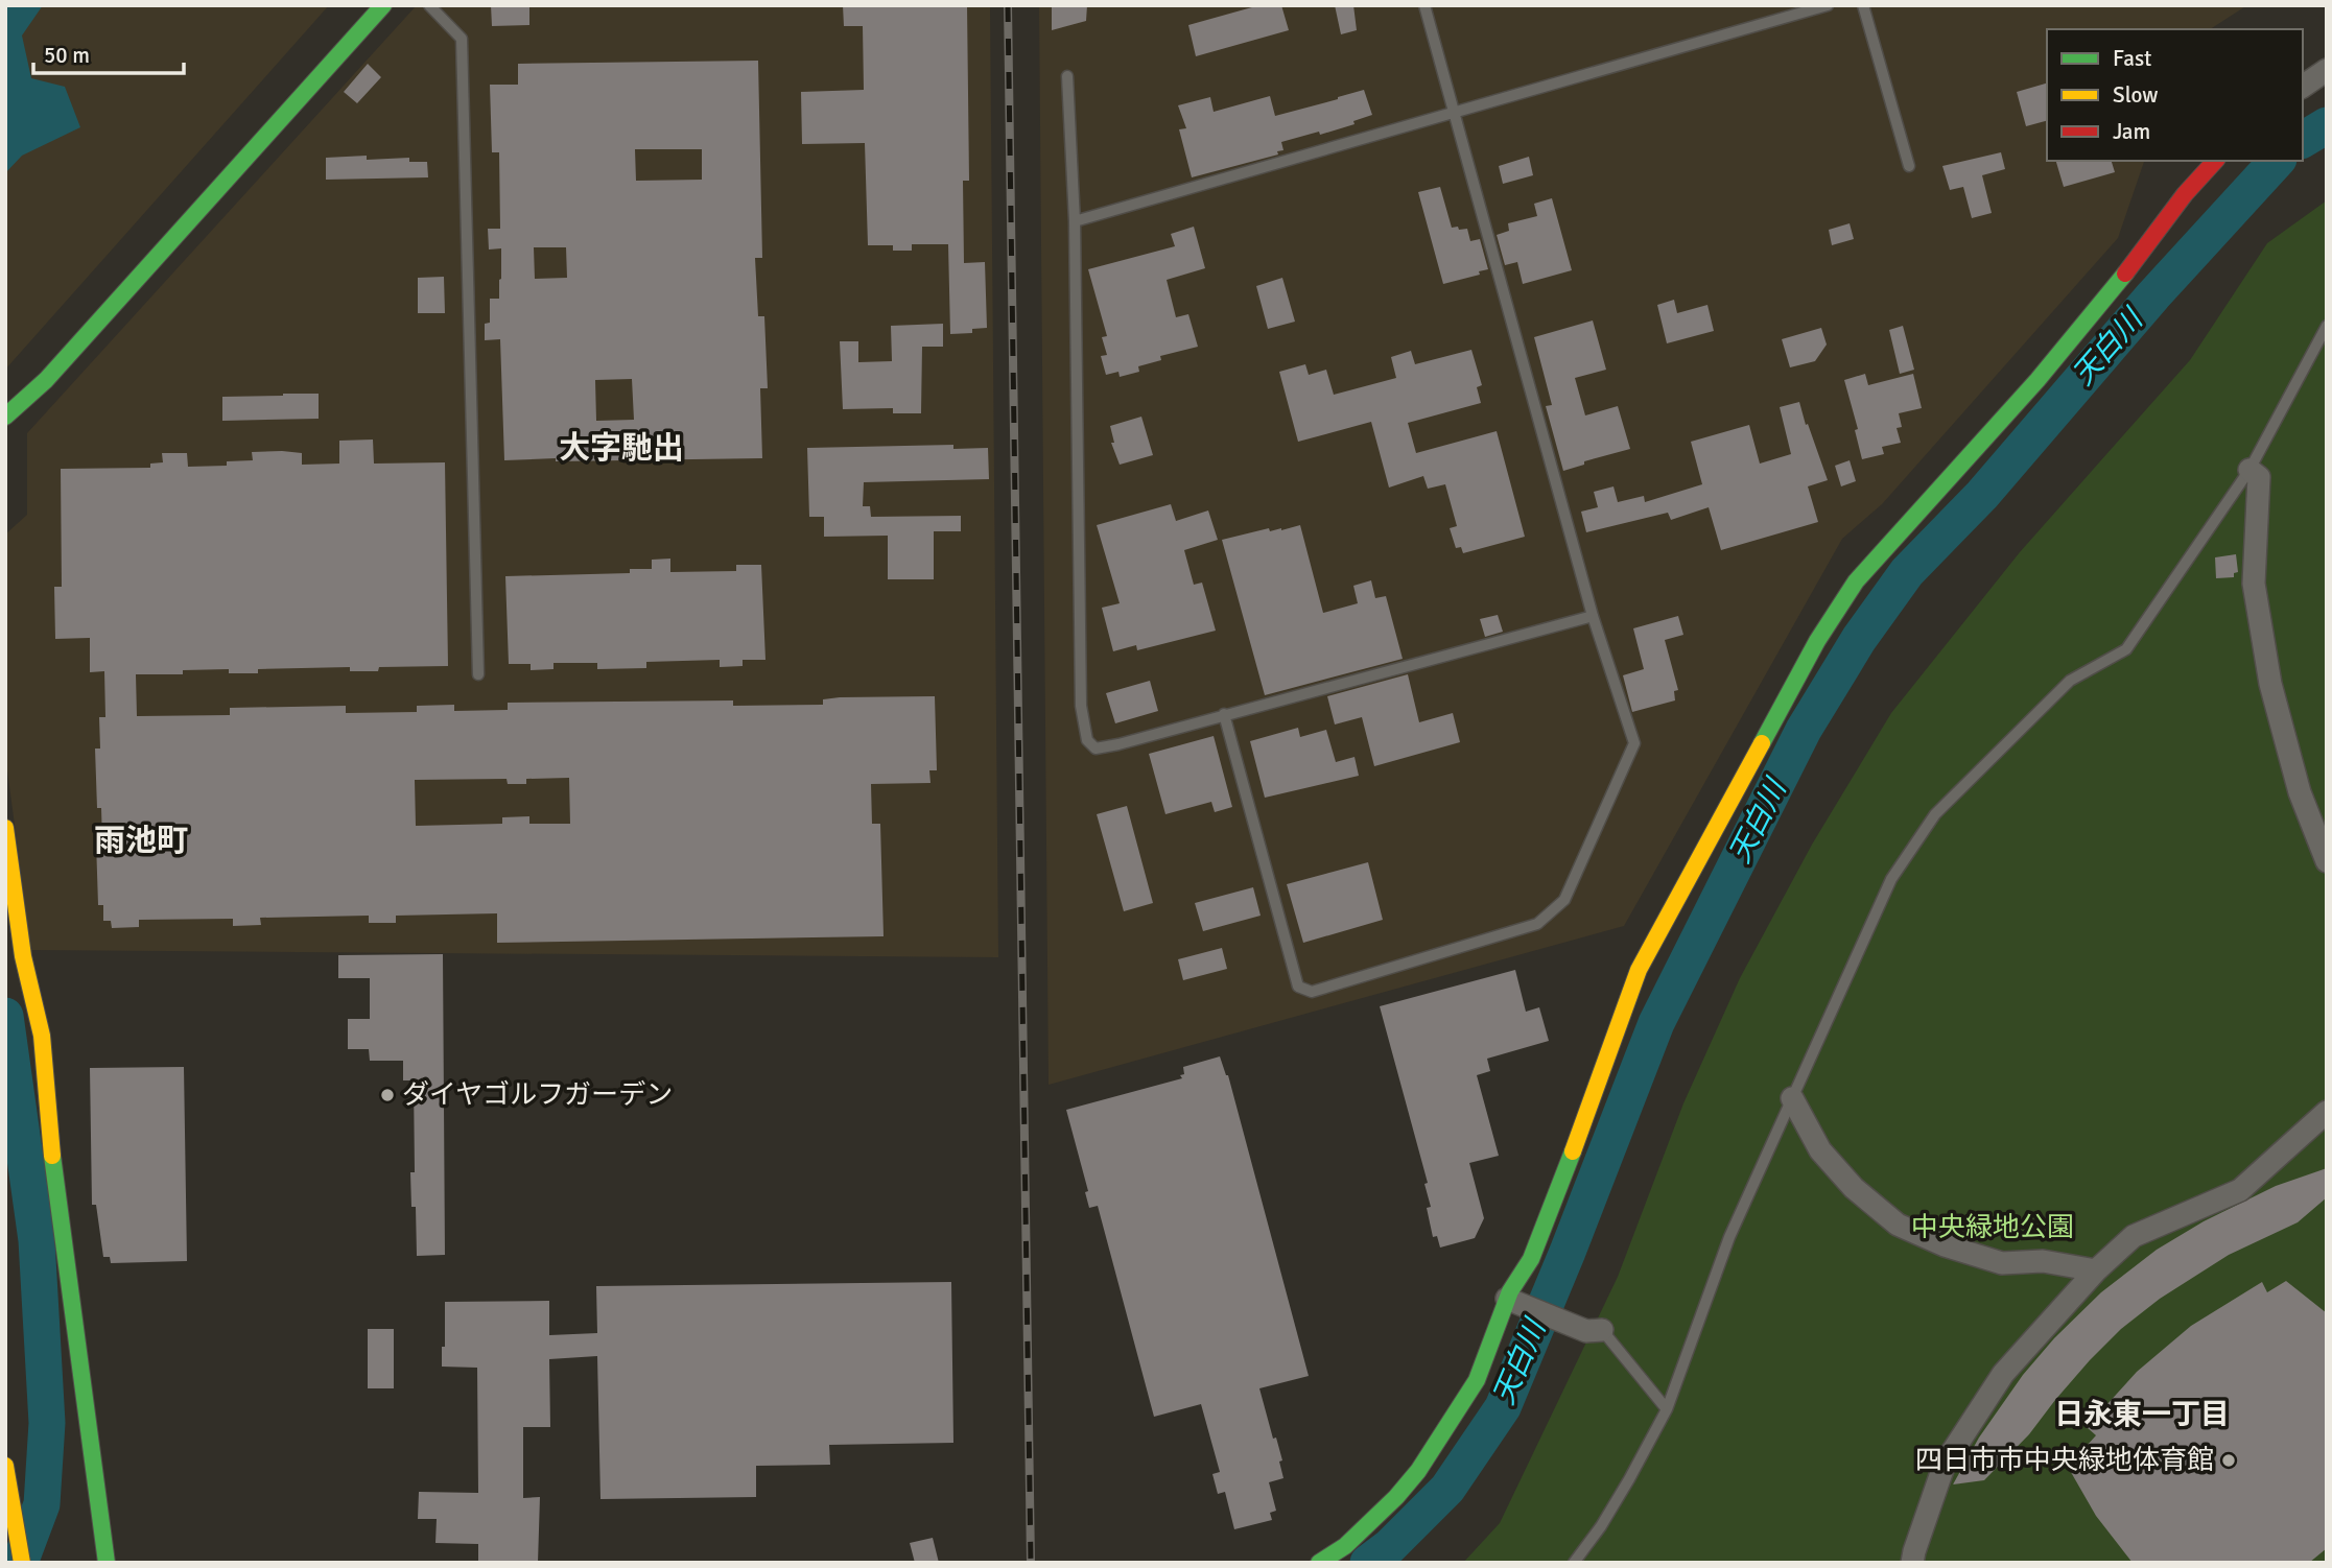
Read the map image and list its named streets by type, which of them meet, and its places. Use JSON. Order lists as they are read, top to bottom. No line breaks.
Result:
{"districts":["大字馳出","雨池町","日永東一丁目"],"water":["天白川"],"parks":["中央緑地公園"],"places":["ダイヤゴルフガーデン","四日市市中央緑地体育館"],"legend":["Fast","Slow","Jam"],"scale_bar":"50 m"}
